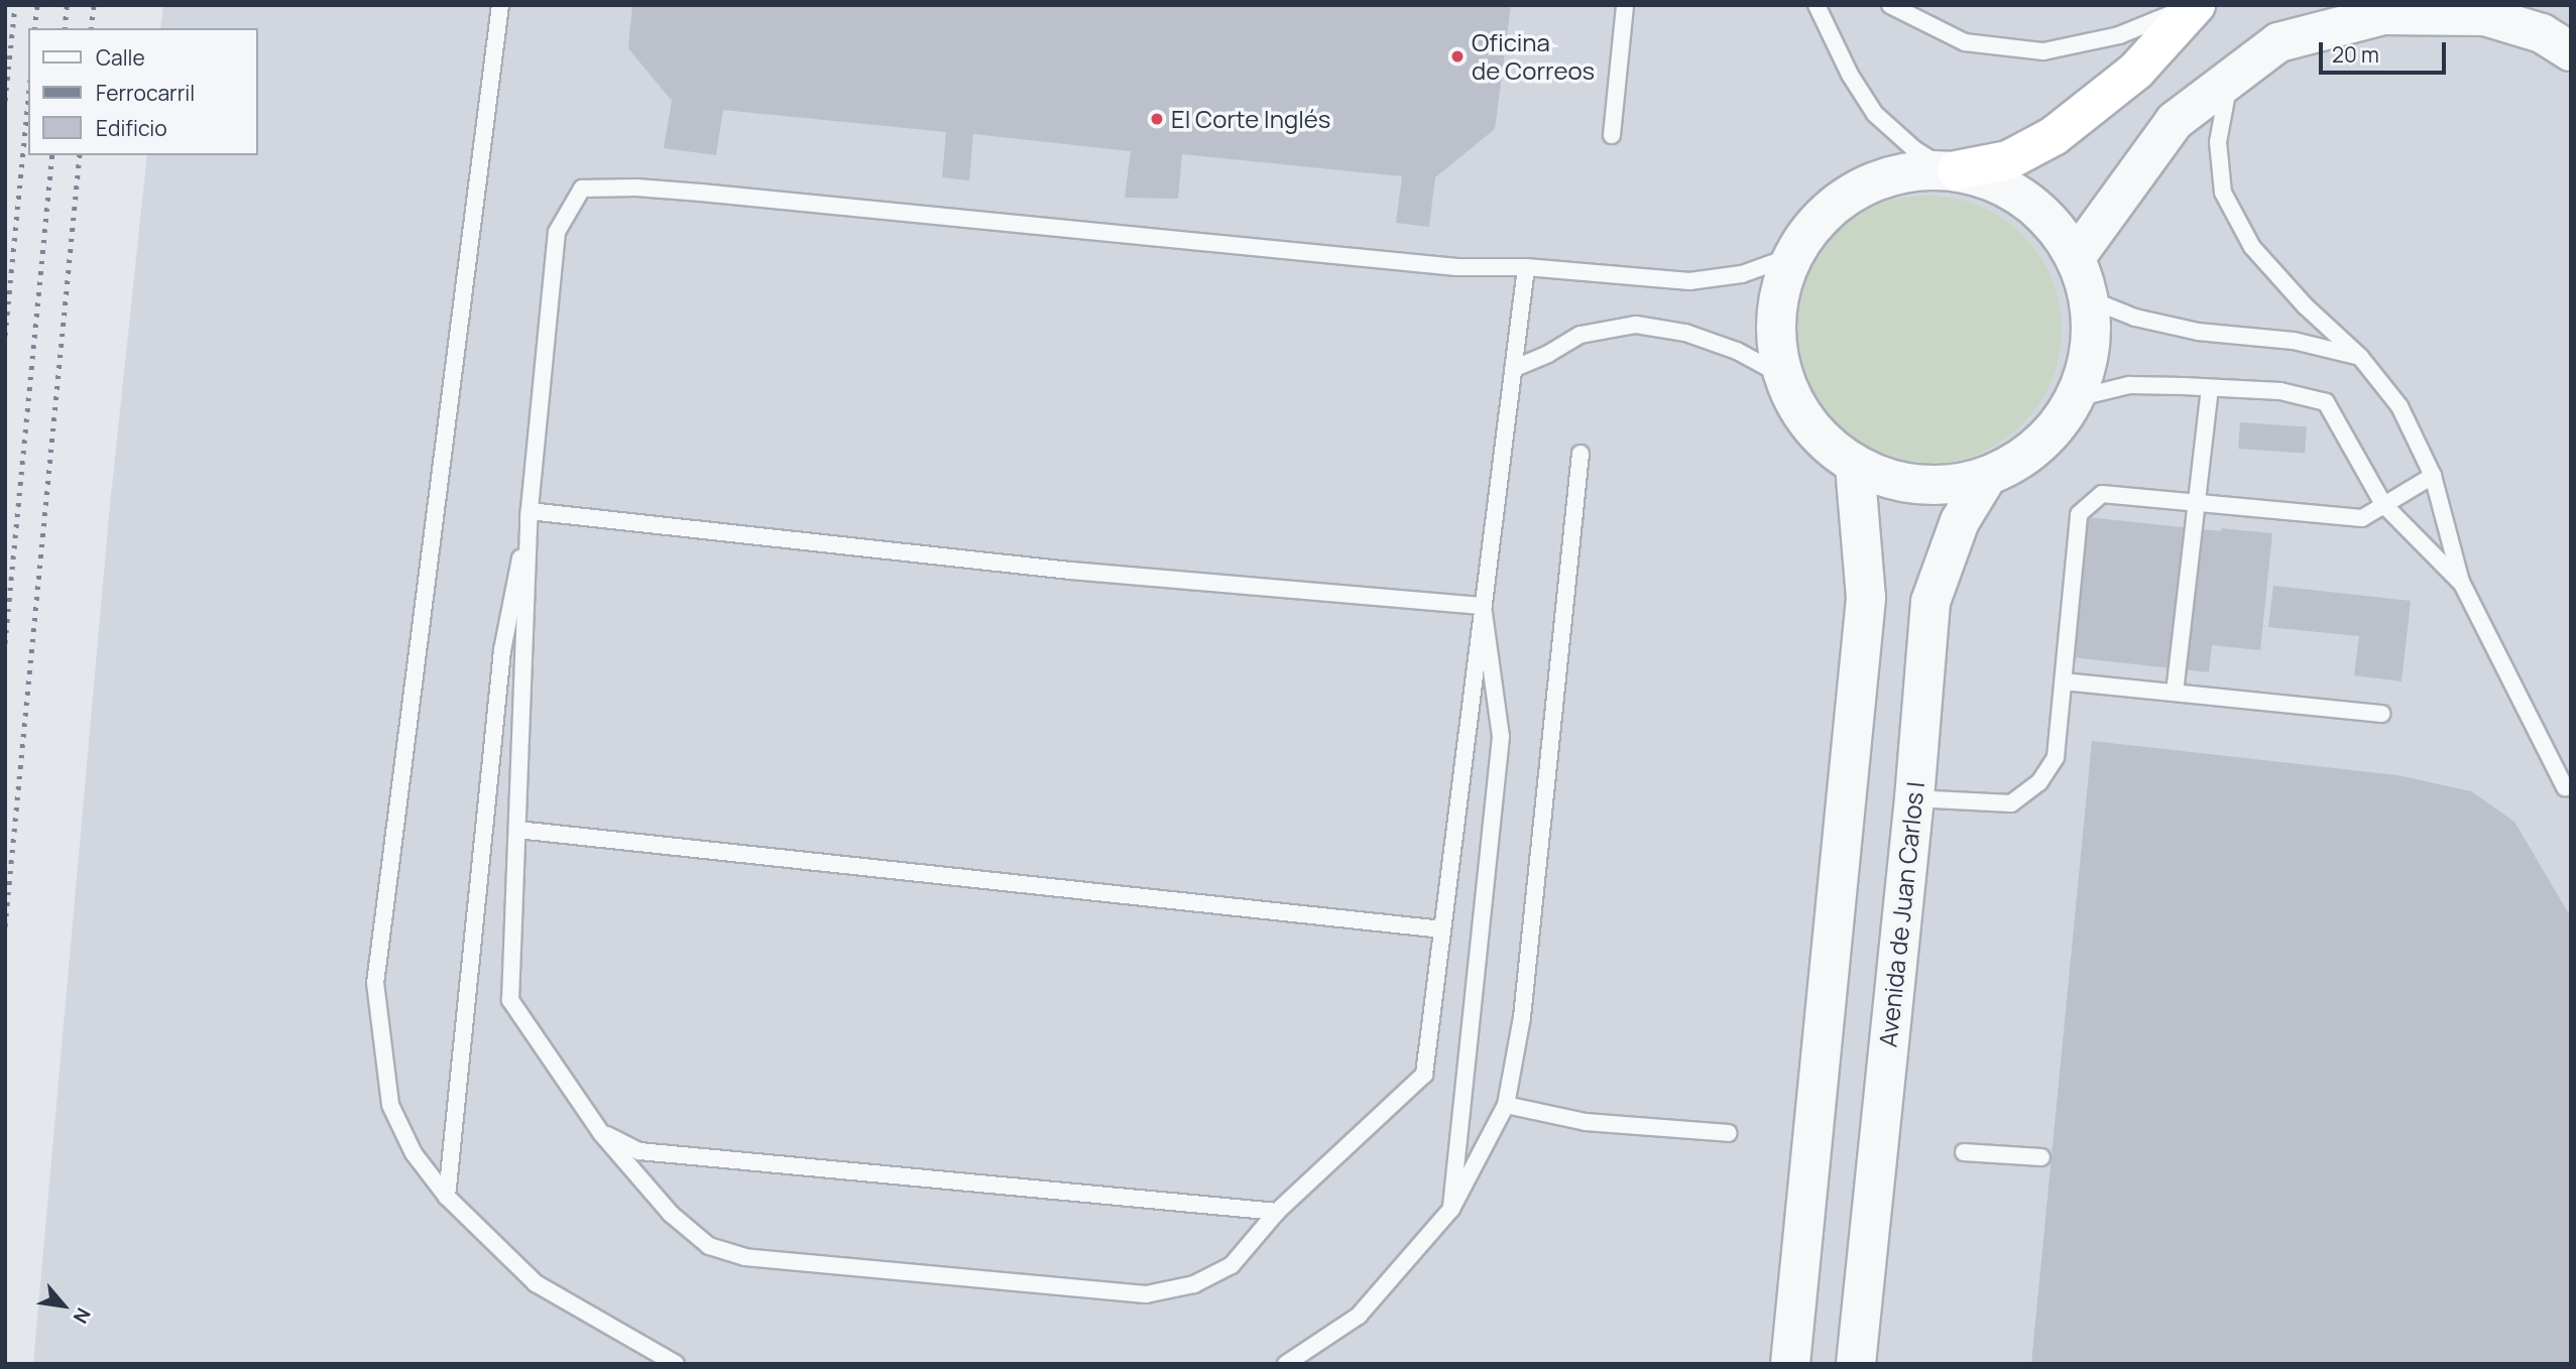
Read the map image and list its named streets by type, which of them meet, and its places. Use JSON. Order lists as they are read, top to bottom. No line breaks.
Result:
{"streets":{"street":["Avenida de Juan Carlos I"]},"places":["Oficina de Correos","El Corte Inglés"],"legend":["Calle","Ferrocarril","Edificio"],"scale_bar":"20 m","north":"bottom right"}
